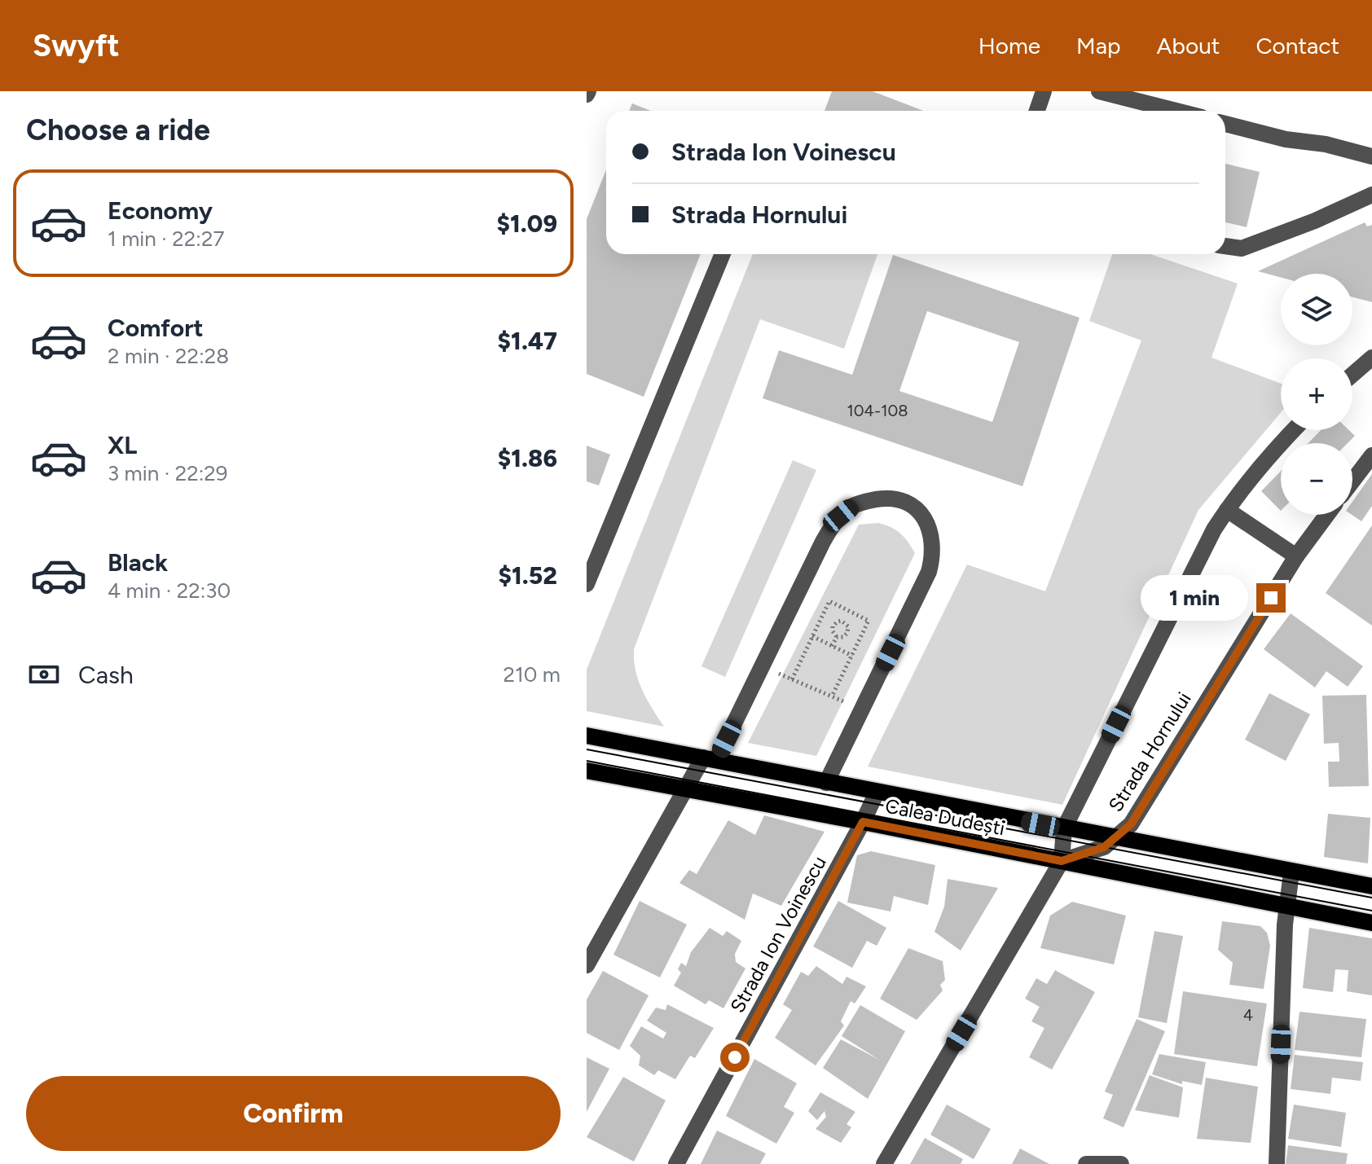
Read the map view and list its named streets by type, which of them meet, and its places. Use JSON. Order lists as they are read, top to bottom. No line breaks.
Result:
{"streets":{"main road":["Calea Dudești"],"street":["Strada Hornului","Strada Ion Voinescu"]},"crossings":[["Strada Hornului","Calea Dudești"],["Calea Dudești","Strada Ion Voinescu"]],"house_numbers":["104-108","4"],"page":{"header":"Swyft","nav":["Home","Map","About","Contact"],"heading":"Choose a ride","banner":["Strada Ion Voinescu","Strada Hornului"],"list":[{"name":"Economy","note":"1 min · 22:27","value":"$1.09"},{"name":"Comfort","note":"2 min · 22:28","value":"$1.47"},{"name":"XL","note":"3 min · 22:29","value":"$1.86"},{"name":"Black","note":"4 min · 22:30","value":"$1.52"}],"map_buttons":["+","−"],"bubble":"1 min","pay":["Cash","210 m"],"buttons":"Confirm"}}
